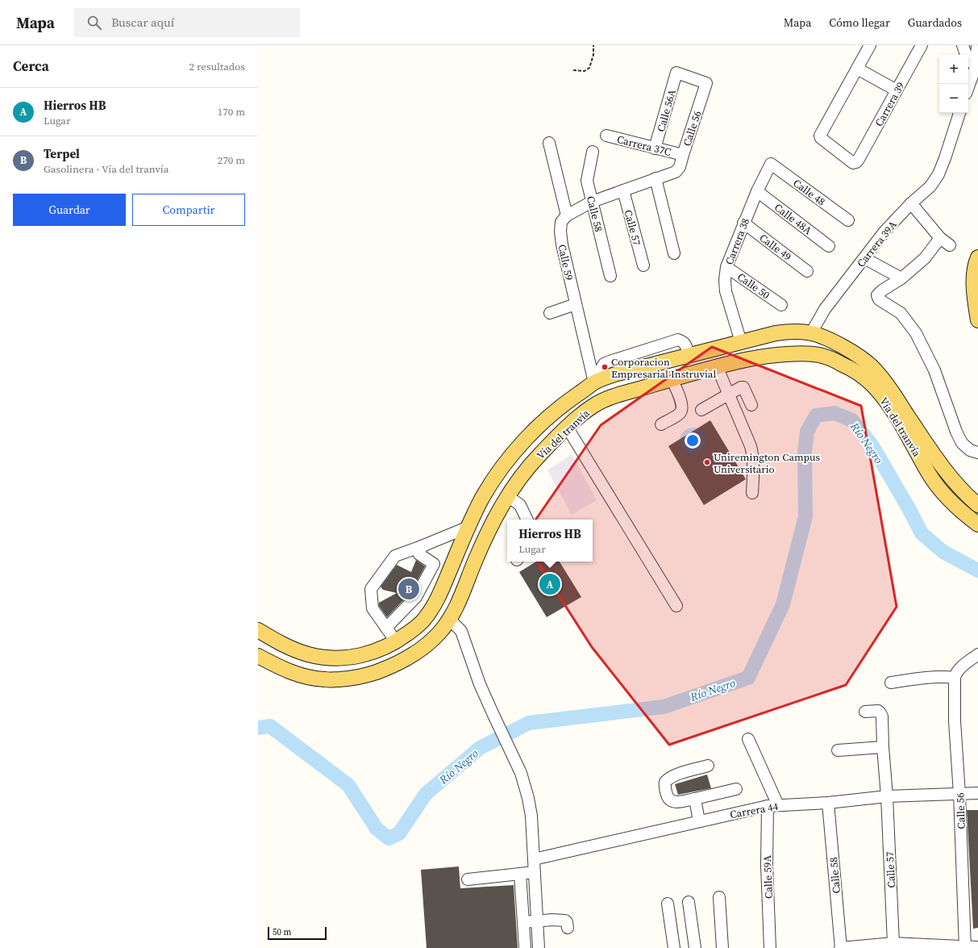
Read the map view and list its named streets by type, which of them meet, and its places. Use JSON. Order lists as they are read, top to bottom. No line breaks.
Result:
{"streets":{"main road":["Vía del tranvía"],"street":["Carrera 39","Calle 56A","Calle 56","Carrera 37C","Calle 48","Calle 58","Calle 48A","Calle 57","Carrera 38","Carrera 39A","Calle 49","Calle 59","Calle 50","Carrera 44","Calle 59A"]},"crossings":[["Calle 56A","Calle 56"],["Calle 56A","Carrera 37C"],["Calle 56","Carrera 37C"],["Calle 56","Carrera 44"],["Calle 48","Carrera 38"],["Calle 58","Carrera 44"],["Calle 48A","Carrera 38"],["Calle 57","Carrera 44"],["Carrera 38","Calle 49"],["Carrera 38","Calle 50"],["Carrera 38","Vía del tranvía"],["Carrera 39A","Vía del tranvía"],["Calle 59","Vía del tranvía"],["Carrera 44","Calle 59A"]],"water":["Río Negro"],"places":["Corporacion Empresarial Instruvial","Uniremington Campus Universitario"],"scale_bar":"50 m","page":{"header":"Mapa","search":"Buscar aquí","nav":["Mapa","Cómo llegar","Guardados"],"heading":["Cerca","2 resultados"],"map_buttons":["+","−"],"list":[{"mark":"A","name":"Hierros HB","note":"Lugar","value":"170 m"},{"mark":"B","name":"Terpel","note":"Gasolinera · Vía del tranvía","value":"270 m"}],"buttons":["Guardar","Compartir"],"popup":["Hierros HB","Lugar"],"pins":["A","B"],"scale":"50 m"}}
